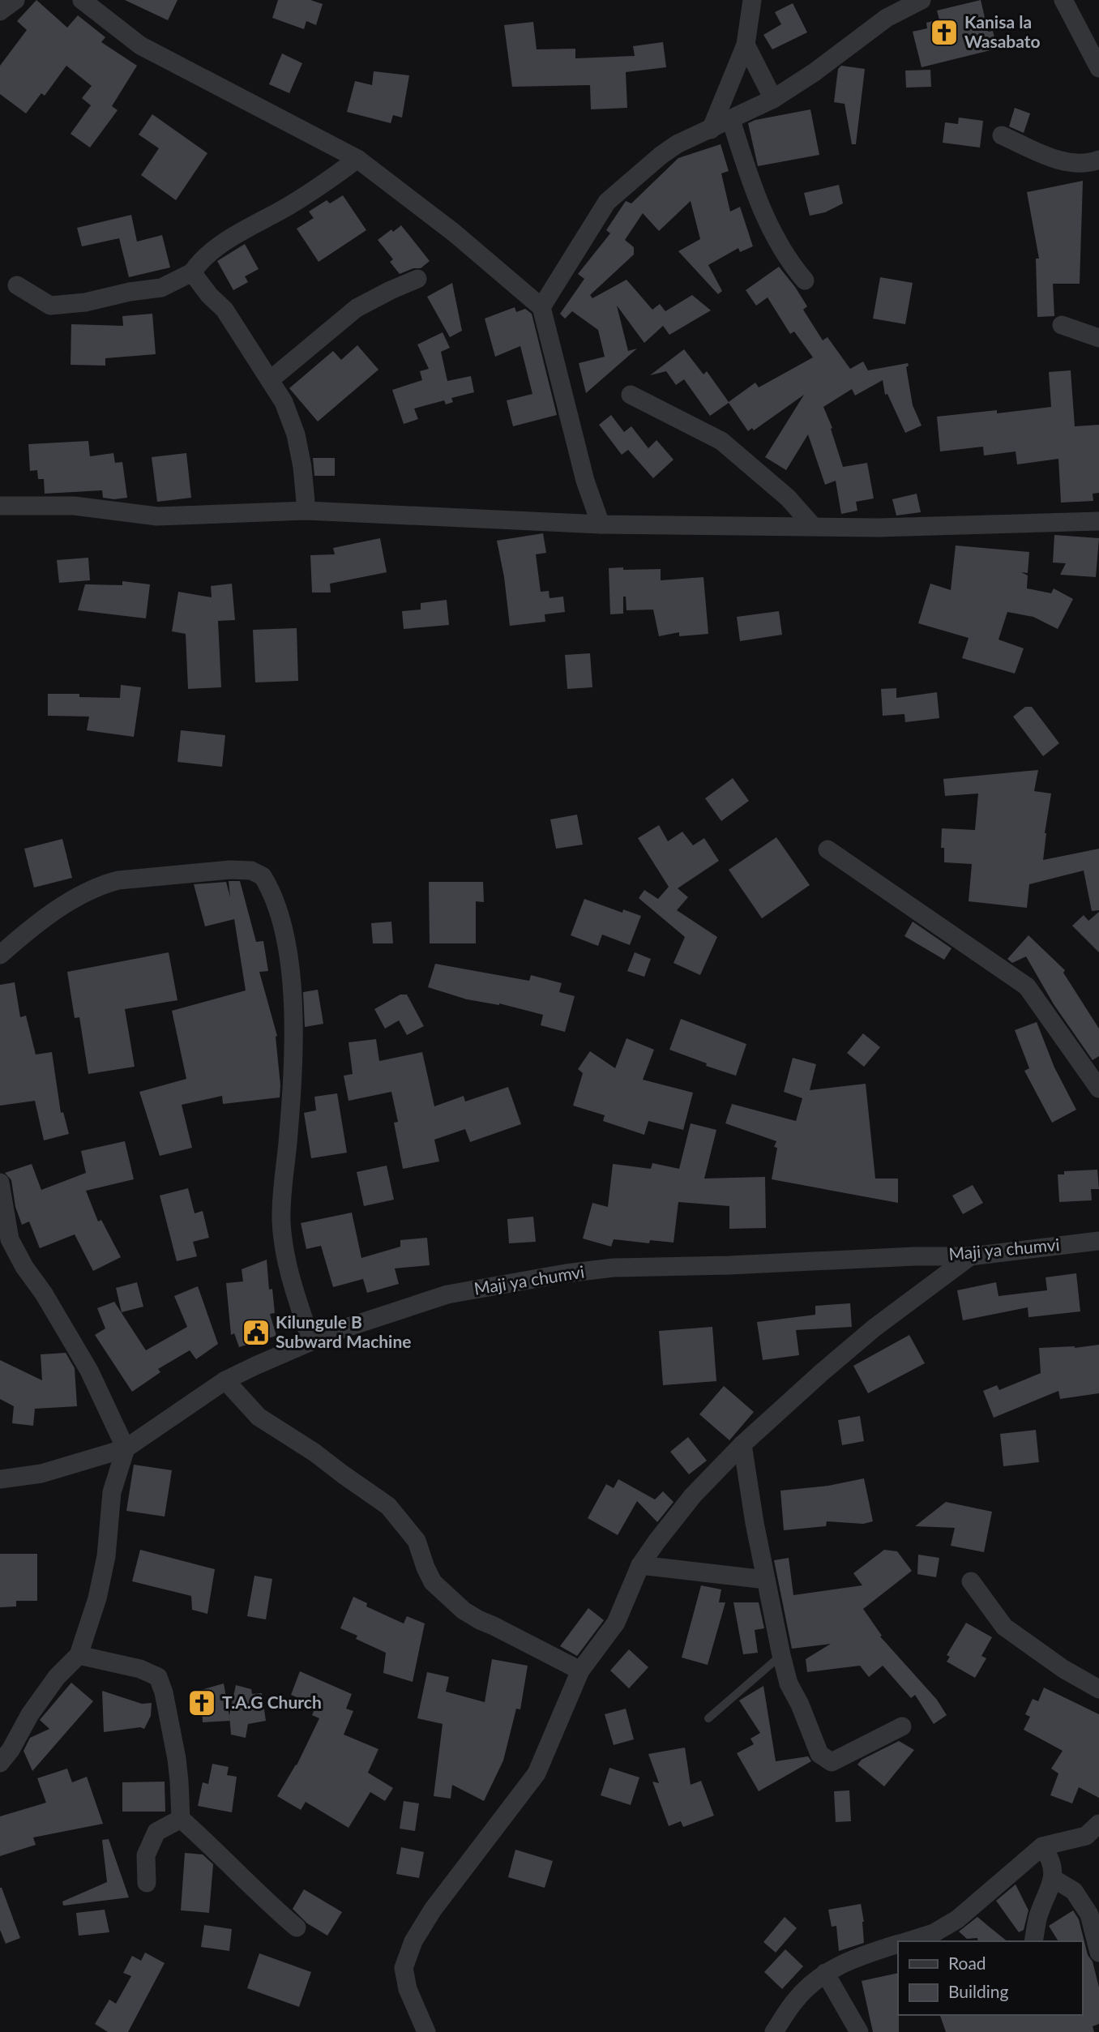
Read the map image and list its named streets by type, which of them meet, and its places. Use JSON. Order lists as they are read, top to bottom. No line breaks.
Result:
{"streets":{"street":["Maji ya chumvi"]},"places":{"church":["Kanisa la Wasabato","T.A.G Church"],"public building":["Kilungule B Subward Machine"]},"legend":["Road","Building"]}
